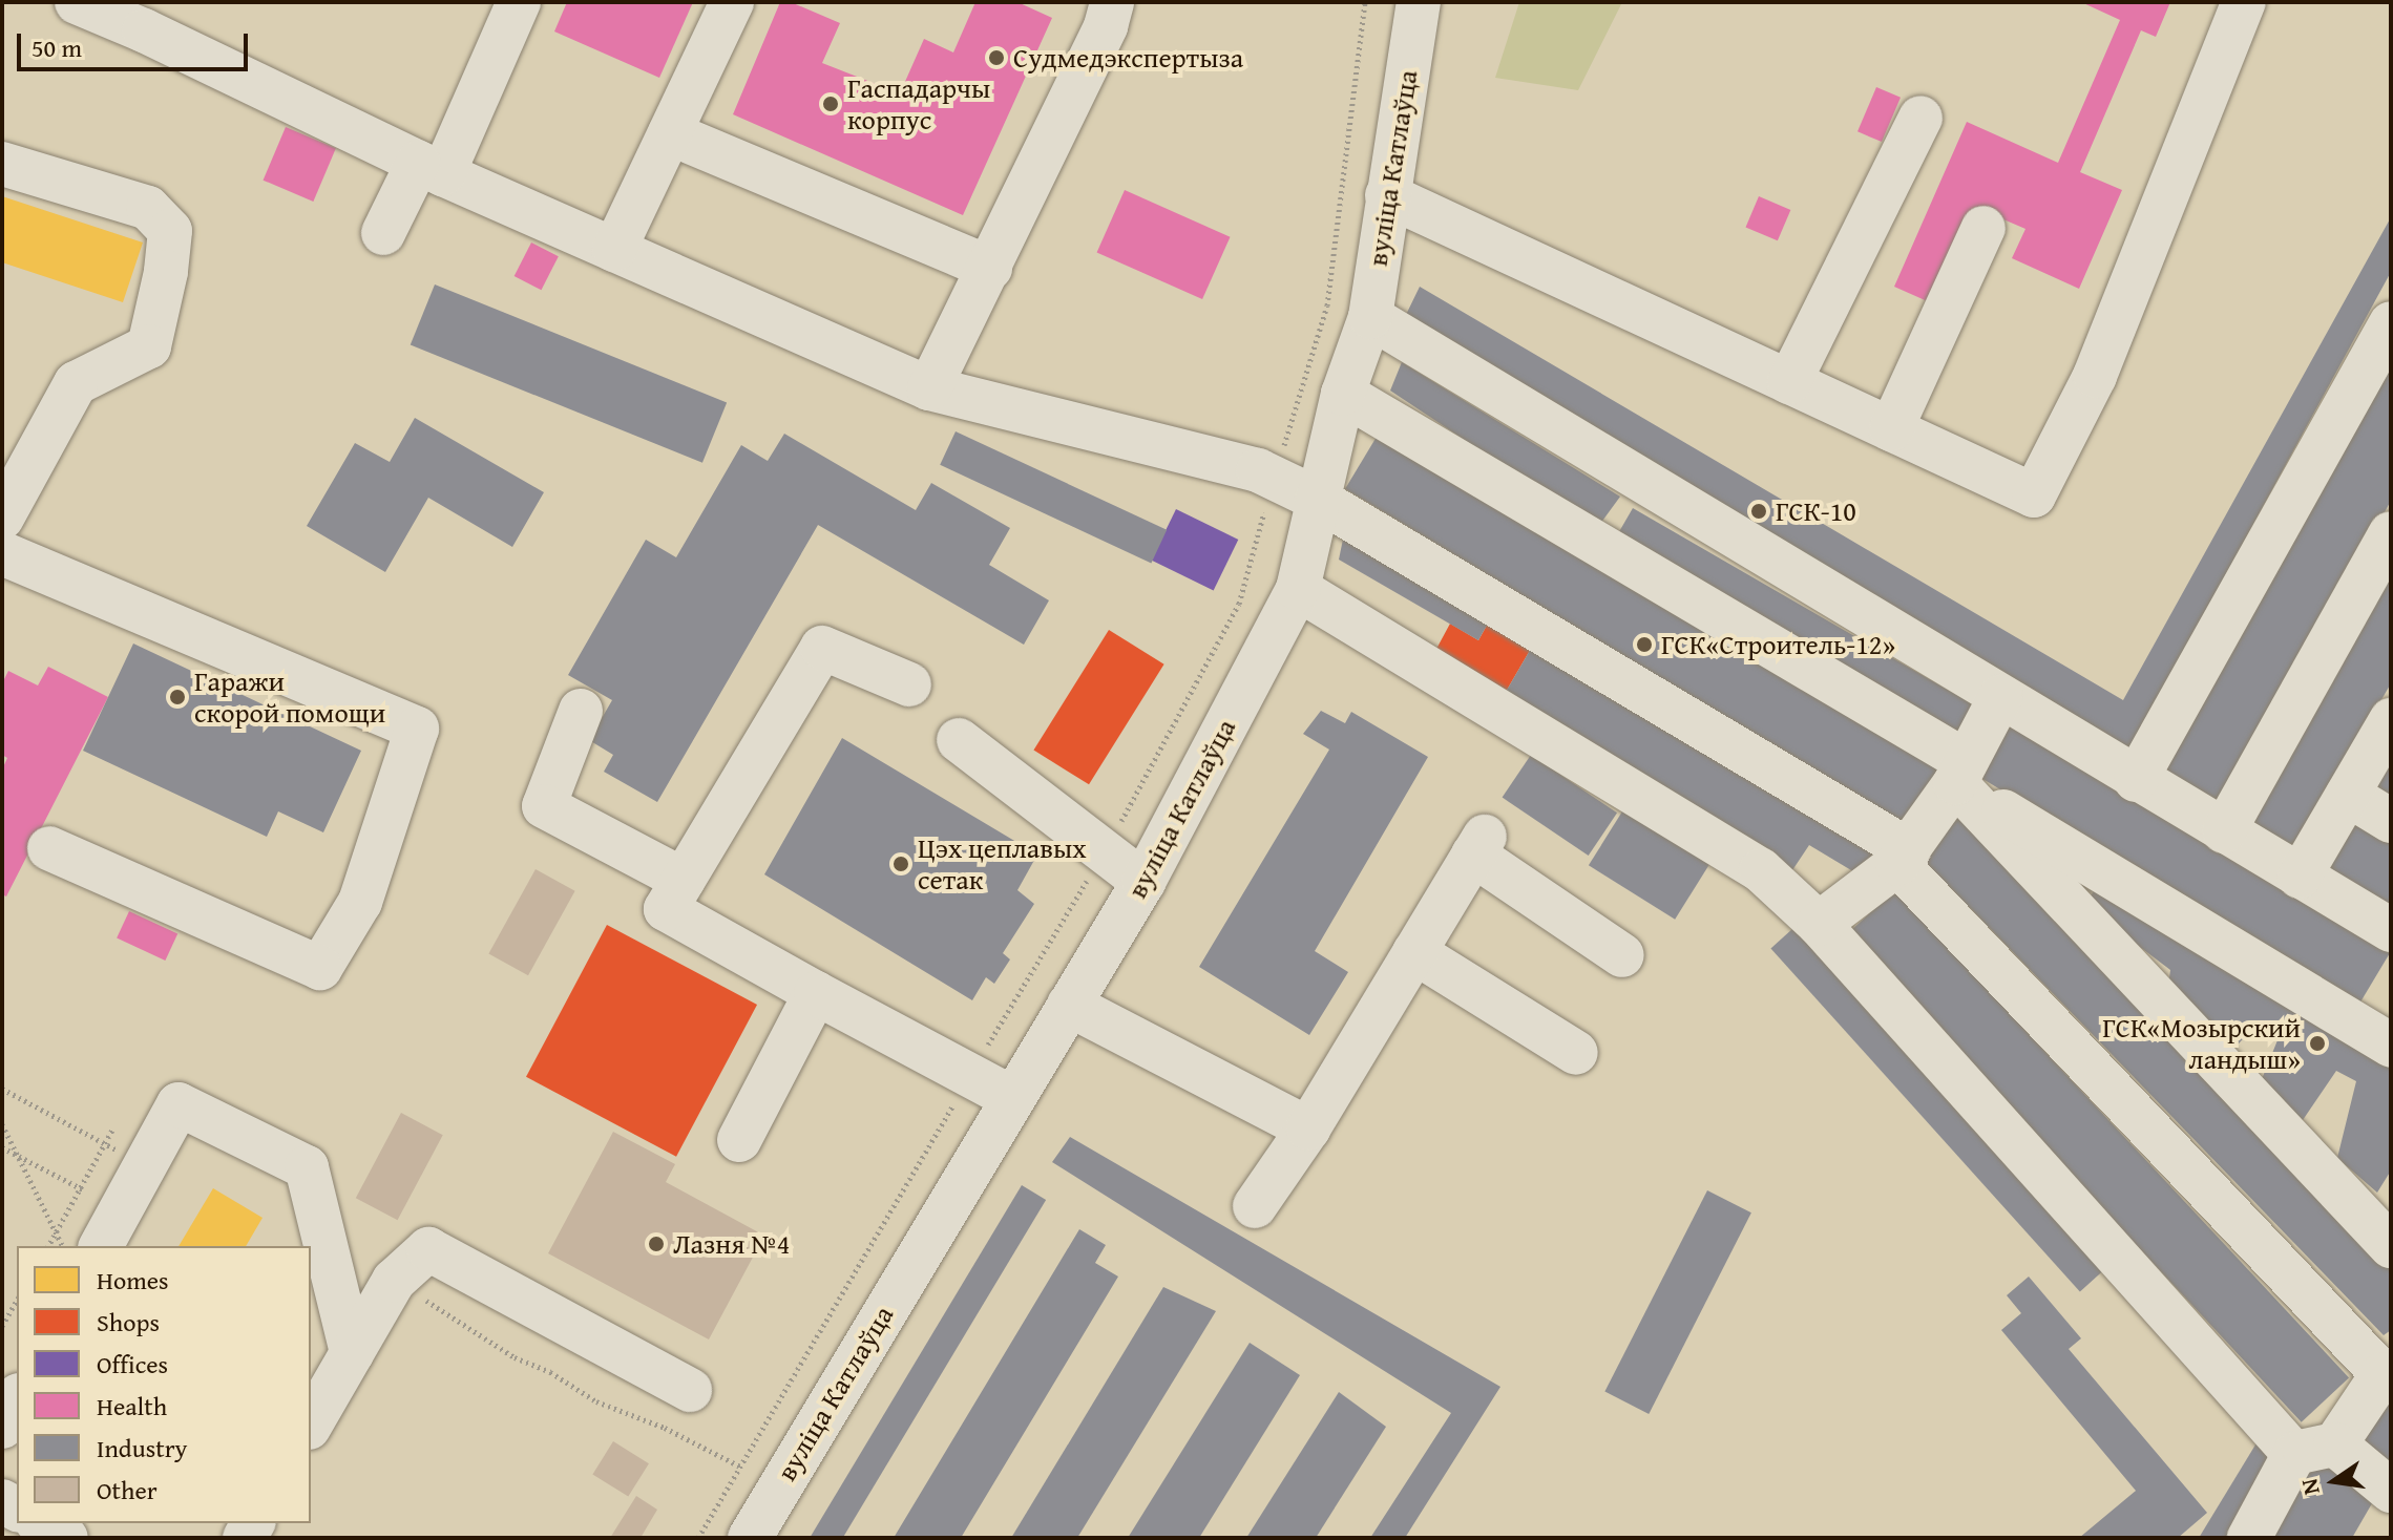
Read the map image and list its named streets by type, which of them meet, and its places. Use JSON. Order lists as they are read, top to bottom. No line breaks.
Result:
{"streets":{"street":["вуліца Катлаўца"]},"places":["Судмедэкспертыза","Гаспадарчы корпус","ГСК-10","ГСК«Строитель-12»","Гаражи скорой помощи","Цэх цеплавых сетак","ГСК«Мозырский ландыш»","Лазня №4"],"legend":["Homes","Shops","Offices","Health","Industry","Other"],"scale_bar":"50 m","north":"left"}
